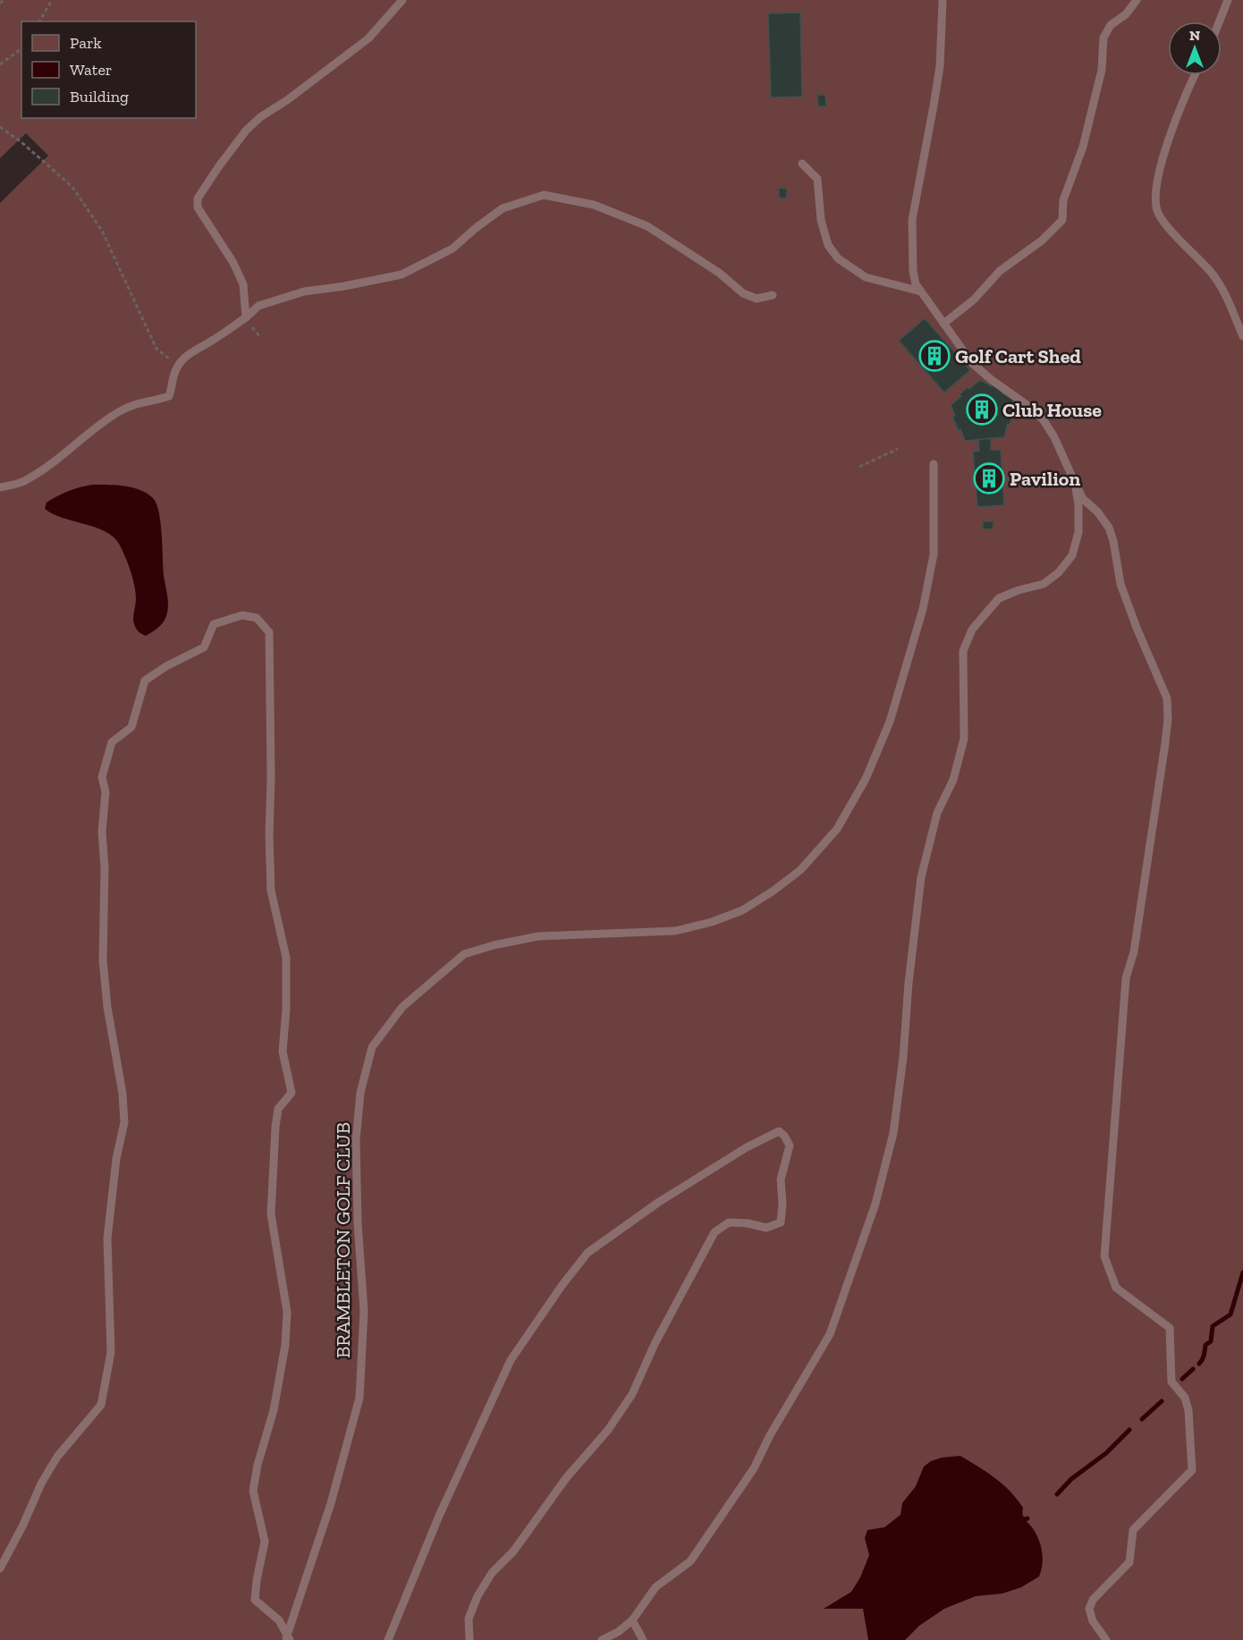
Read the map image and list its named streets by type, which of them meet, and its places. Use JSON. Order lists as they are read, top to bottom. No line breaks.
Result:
{"streets":{"lane":["BRAMBLETON GOLF CLUB"]},"places":{"building":["Golf Cart Shed","Club House","Pavilion"]},"legend":["Park","Water","Building"],"north":"top"}
